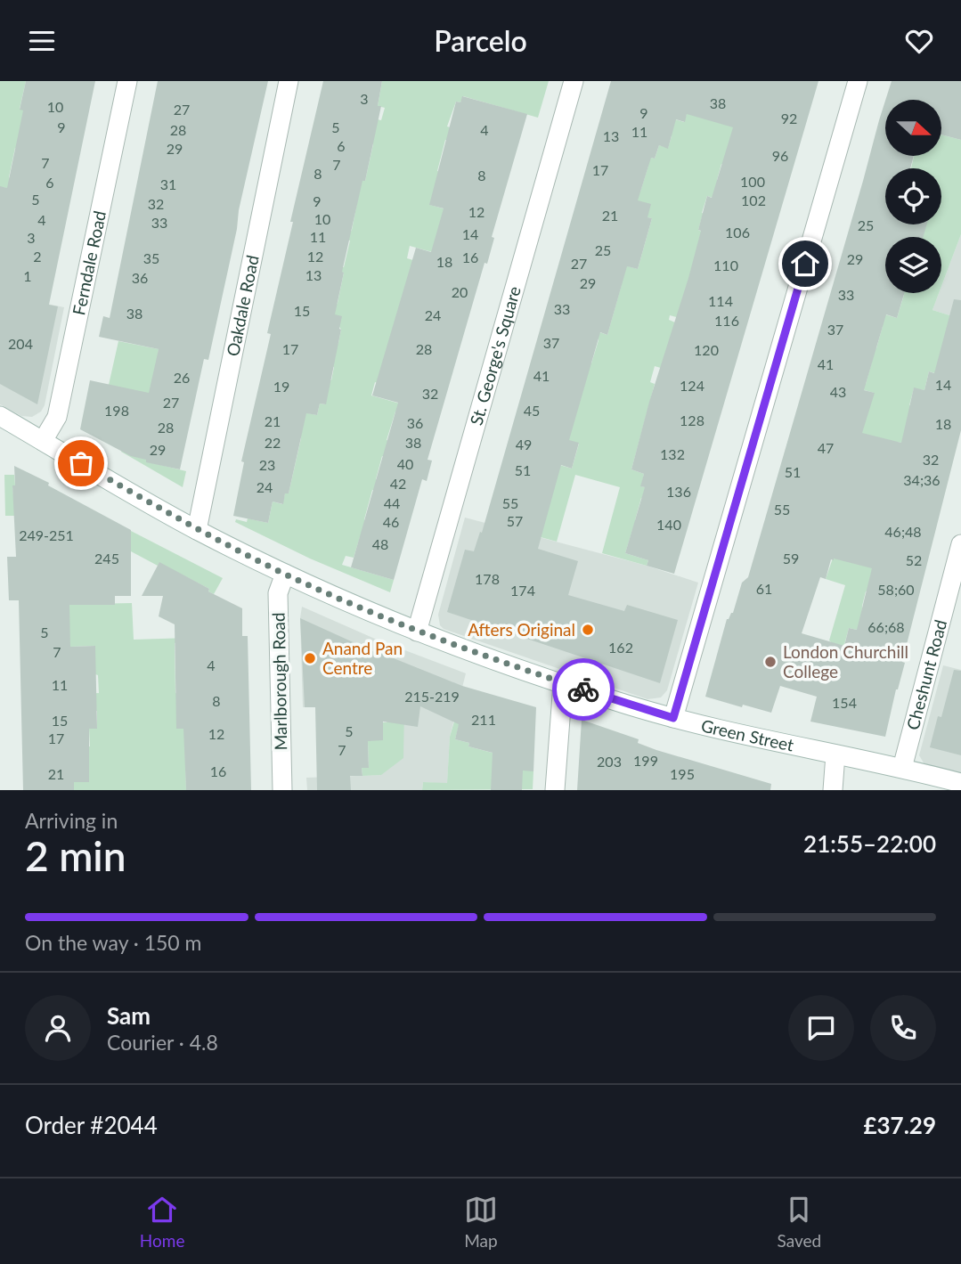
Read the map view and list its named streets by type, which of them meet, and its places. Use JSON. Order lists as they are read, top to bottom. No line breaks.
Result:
{"streets":{"street":["Ferndale Road","Oakdale Road","St. George's Square","Cheshunt Road","Marlborough Road","Green Street"]},"crossings":[["Ferndale Road","Green Street"],["Oakdale Road","Green Street"],["St. George's Square","Green Street"],["Cheshunt Road","Green Street"],["Marlborough Road","Green Street"]],"places":["Afters Original","Anand Pan Centre","London Churchill College"],"house_numbers":["3","38","10","27","9","92","9","5","28","4","11","13","6","29","96","7","7","17","8","8","100","6","31","5","102","9","32","12","21","10","4","33","25","106","14","11","3","25","2","12","16","35","29","18","27","110","13","1","36","29","20","33","114","33","15","38","24","116","37","37","204","17","28","120","41","41","26","14","124","19","43","32","27","198","45","128","21","36","18","28","22","38","49","47","29","132","32","40","23","51","51","34;36","42","24","136","44","55","55","57","46","140","46;48","249-251","48","245","59","52","178","61","58;60","174","66;68","5","162","7","4","11","215-219","8","154","211","15","5","12","17","7","199","203","16","21","195"],"north":"right","page":{"header":"Parcelo","heading":["2 min","Arriving in","21:55–22:00"],"panel":["Sam","Courier · 4.8","Order #2044","£37.29"],"bar":"On the way · 150 m","tabs":["Home","Map","Saved"]}}
